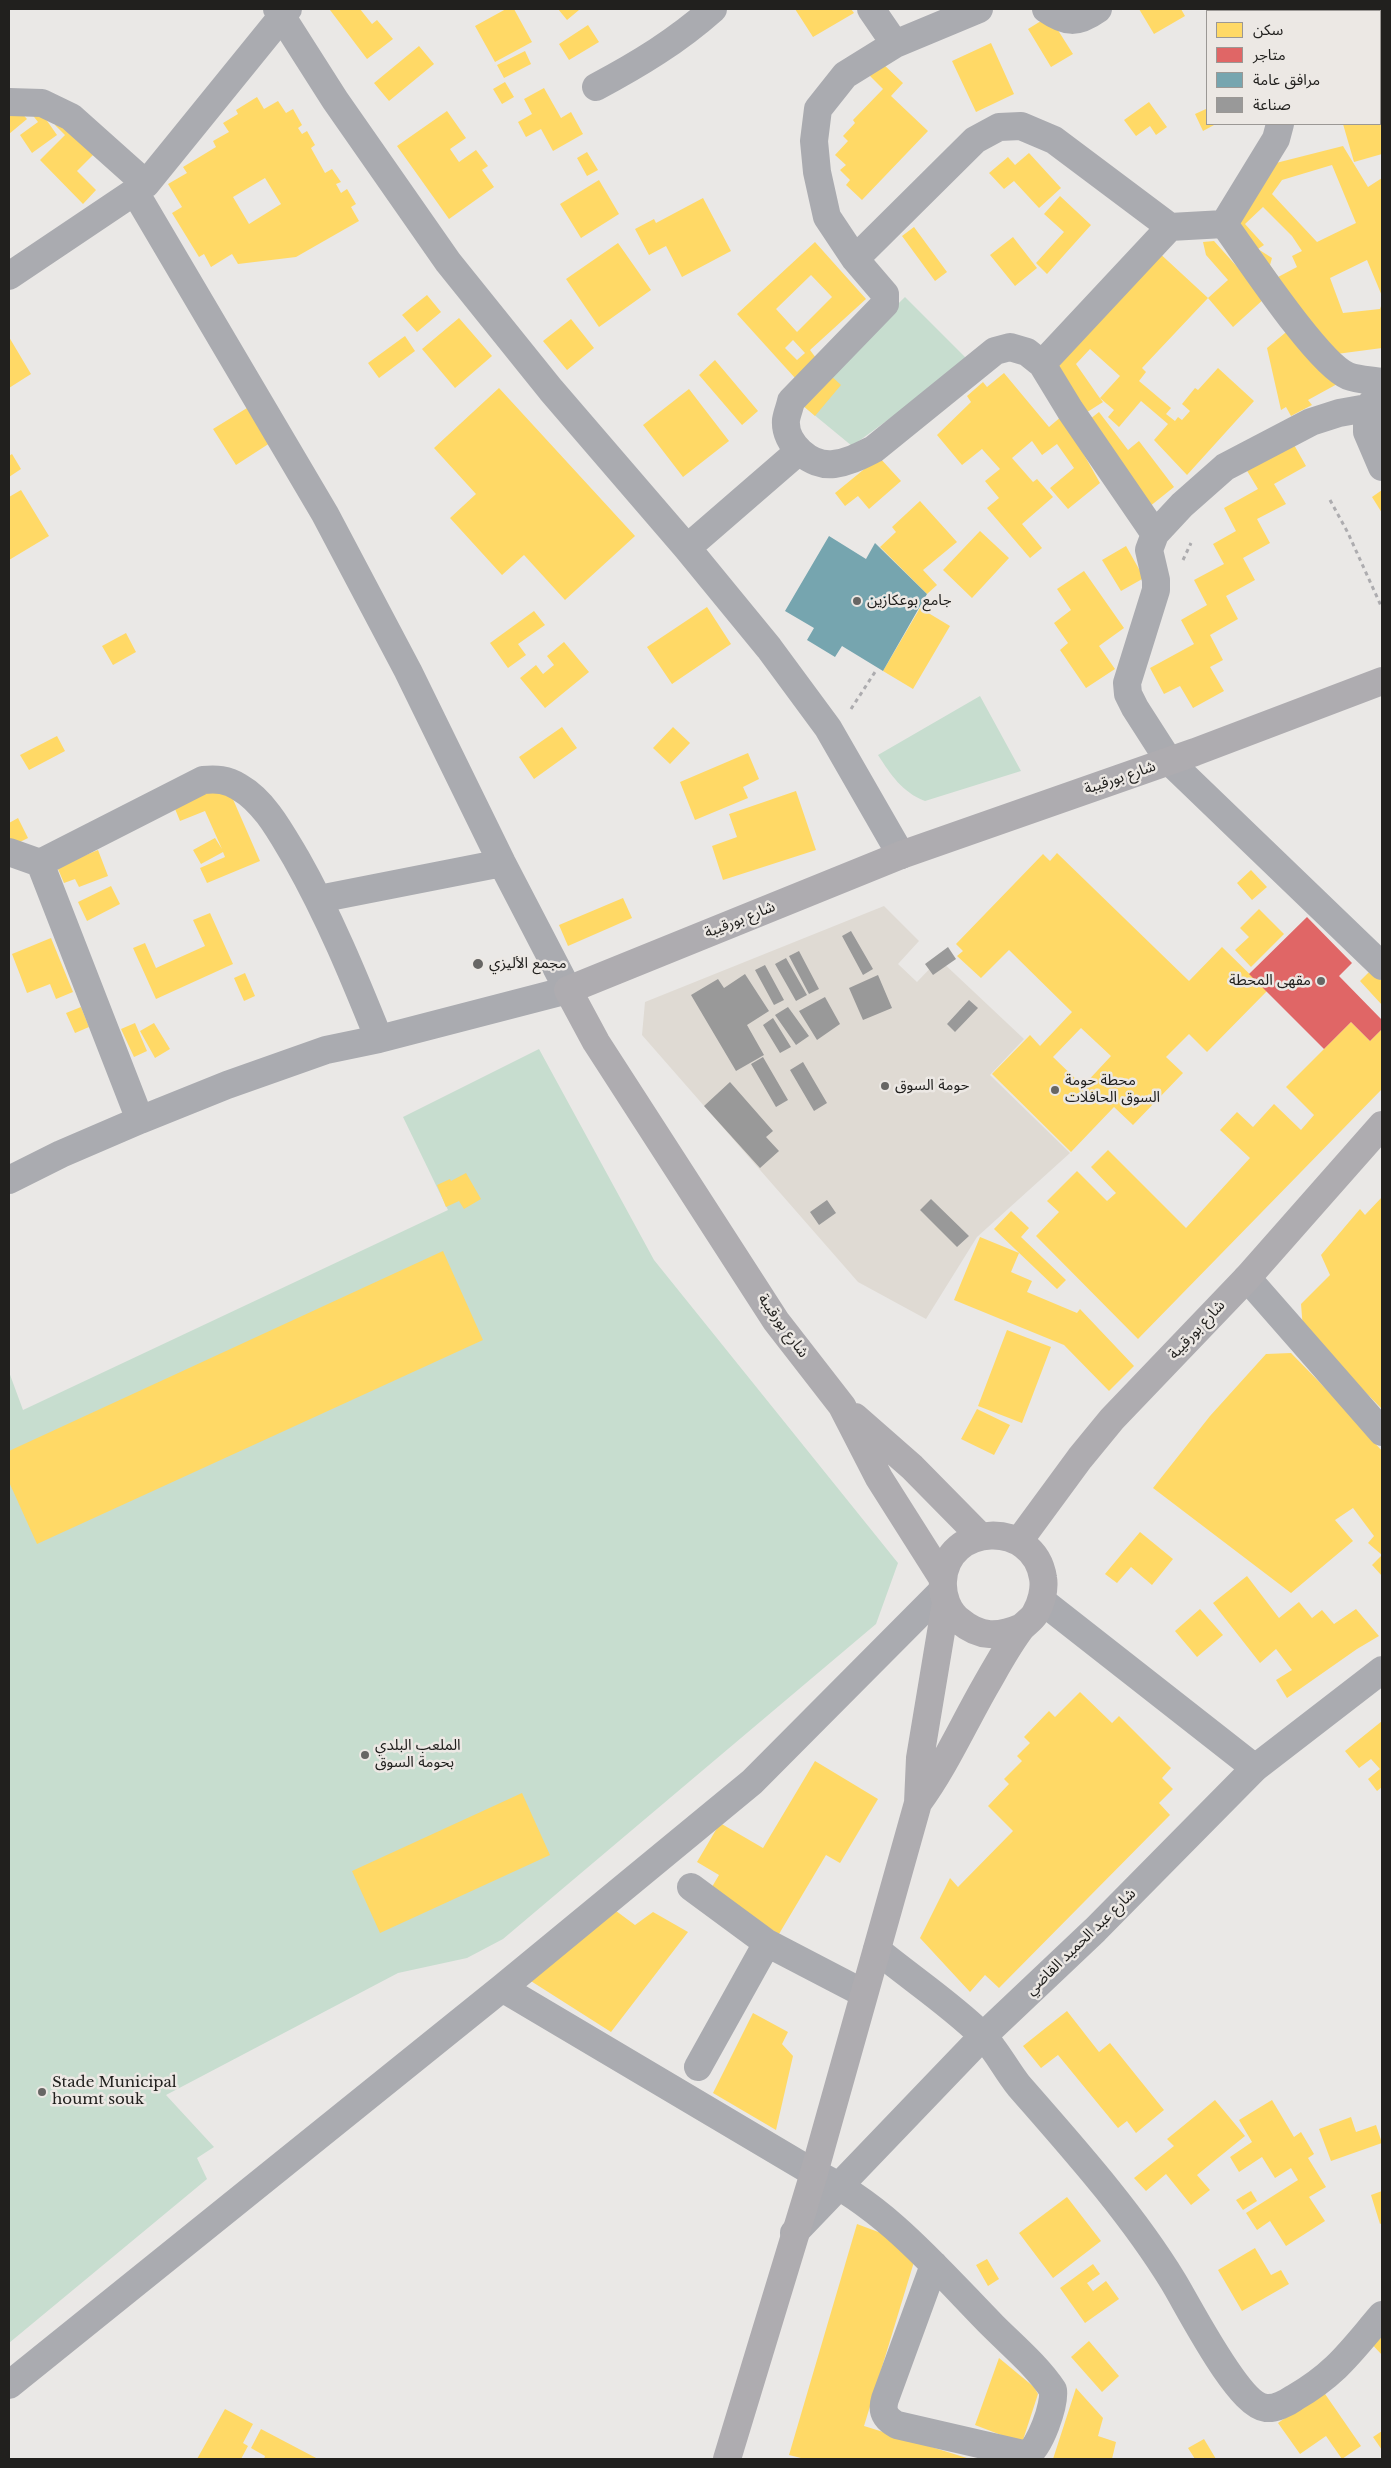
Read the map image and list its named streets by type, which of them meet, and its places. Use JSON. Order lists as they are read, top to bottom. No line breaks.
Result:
{"streets":{"main road":["شارع بورقيبة"],"street":["شارع عبد الحميد القاضي"]},"places":["جامع بوعكازين","مجمع الأليزي","مقهى المحطة","حومة السوق","محطة حومة السوق الحافلات","الملعب البلدي بحومة السوق","Stade Municipal houmt souk"],"legend":["سكن","متاجر","مرافق عامة","صناعة"]}
